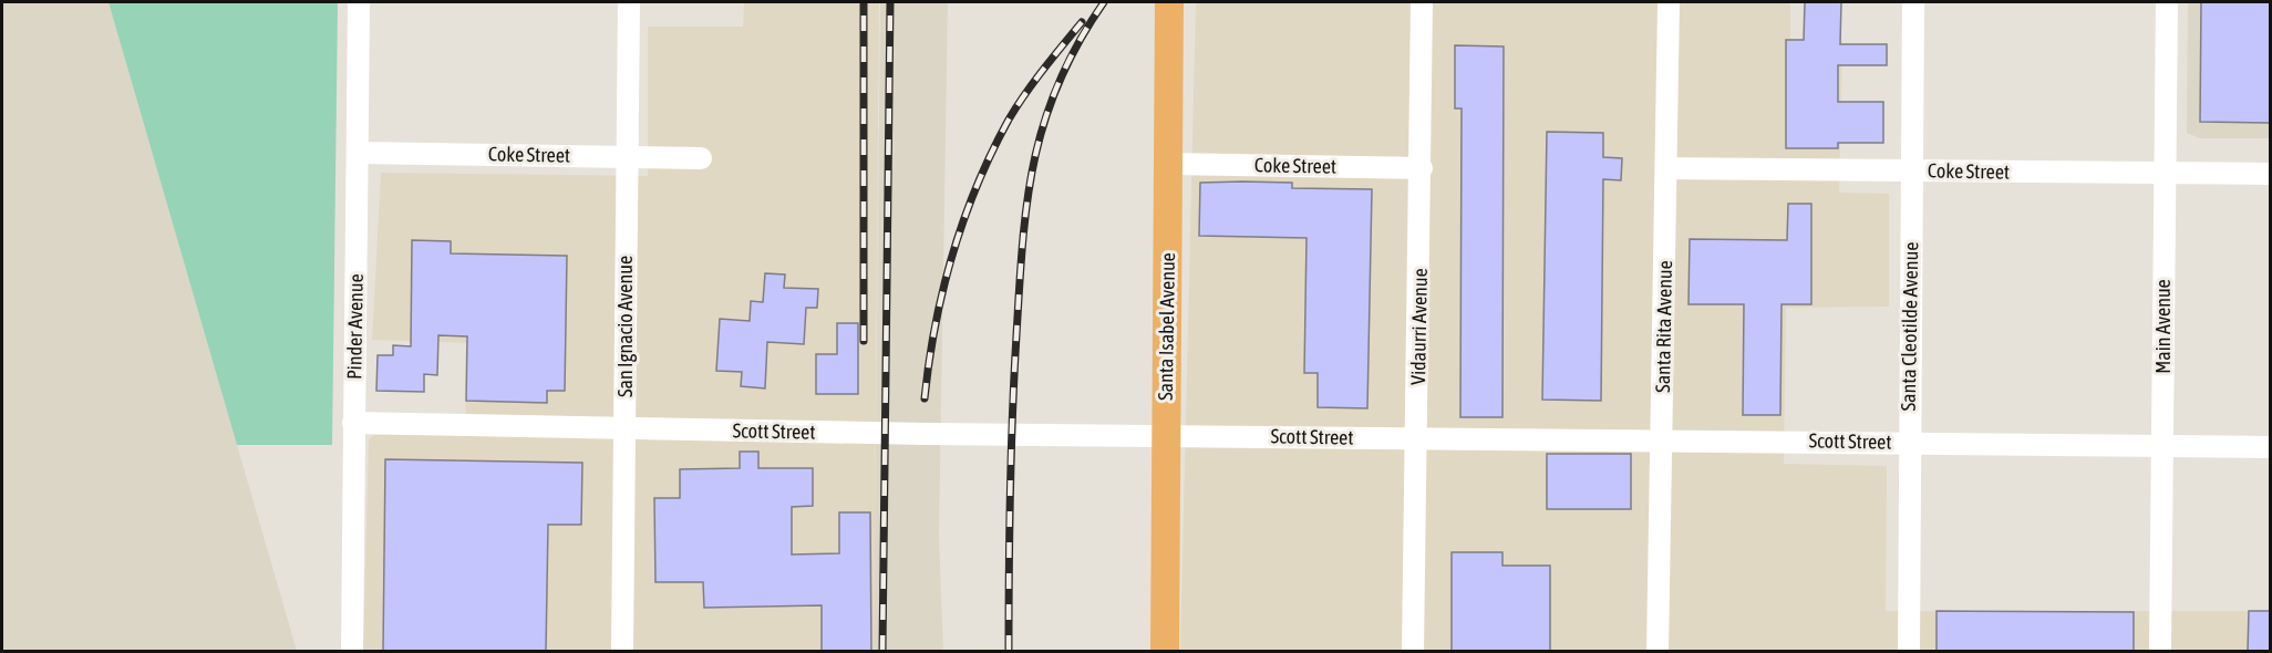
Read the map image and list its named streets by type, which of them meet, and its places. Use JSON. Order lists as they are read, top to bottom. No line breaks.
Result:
{"streets":{"main road":["Santa Isabel Avenue"],"street":["Coke Street","Pinder Avenue","San Ignacio Avenue","Vidaurri Avenue","Santa Rita Avenue","Santa Cleotilde Avenue","Main Avenue","Scott Street"]},"crossings":[["Coke Street","Pinder Avenue"],["Coke Street","San Ignacio Avenue"],["Coke Street","Santa Isabel Avenue"],["Coke Street","Vidaurri Avenue"],["Coke Street","Santa Rita Avenue"],["Coke Street","Santa Cleotilde Avenue"],["Coke Street","Main Avenue"],["Pinder Avenue","Scott Street"],["San Ignacio Avenue","Scott Street"],["Santa Isabel Avenue","Scott Street"],["Vidaurri Avenue","Scott Street"],["Santa Rita Avenue","Scott Street"],["Santa Cleotilde Avenue","Scott Street"],["Main Avenue","Scott Street"]]}
